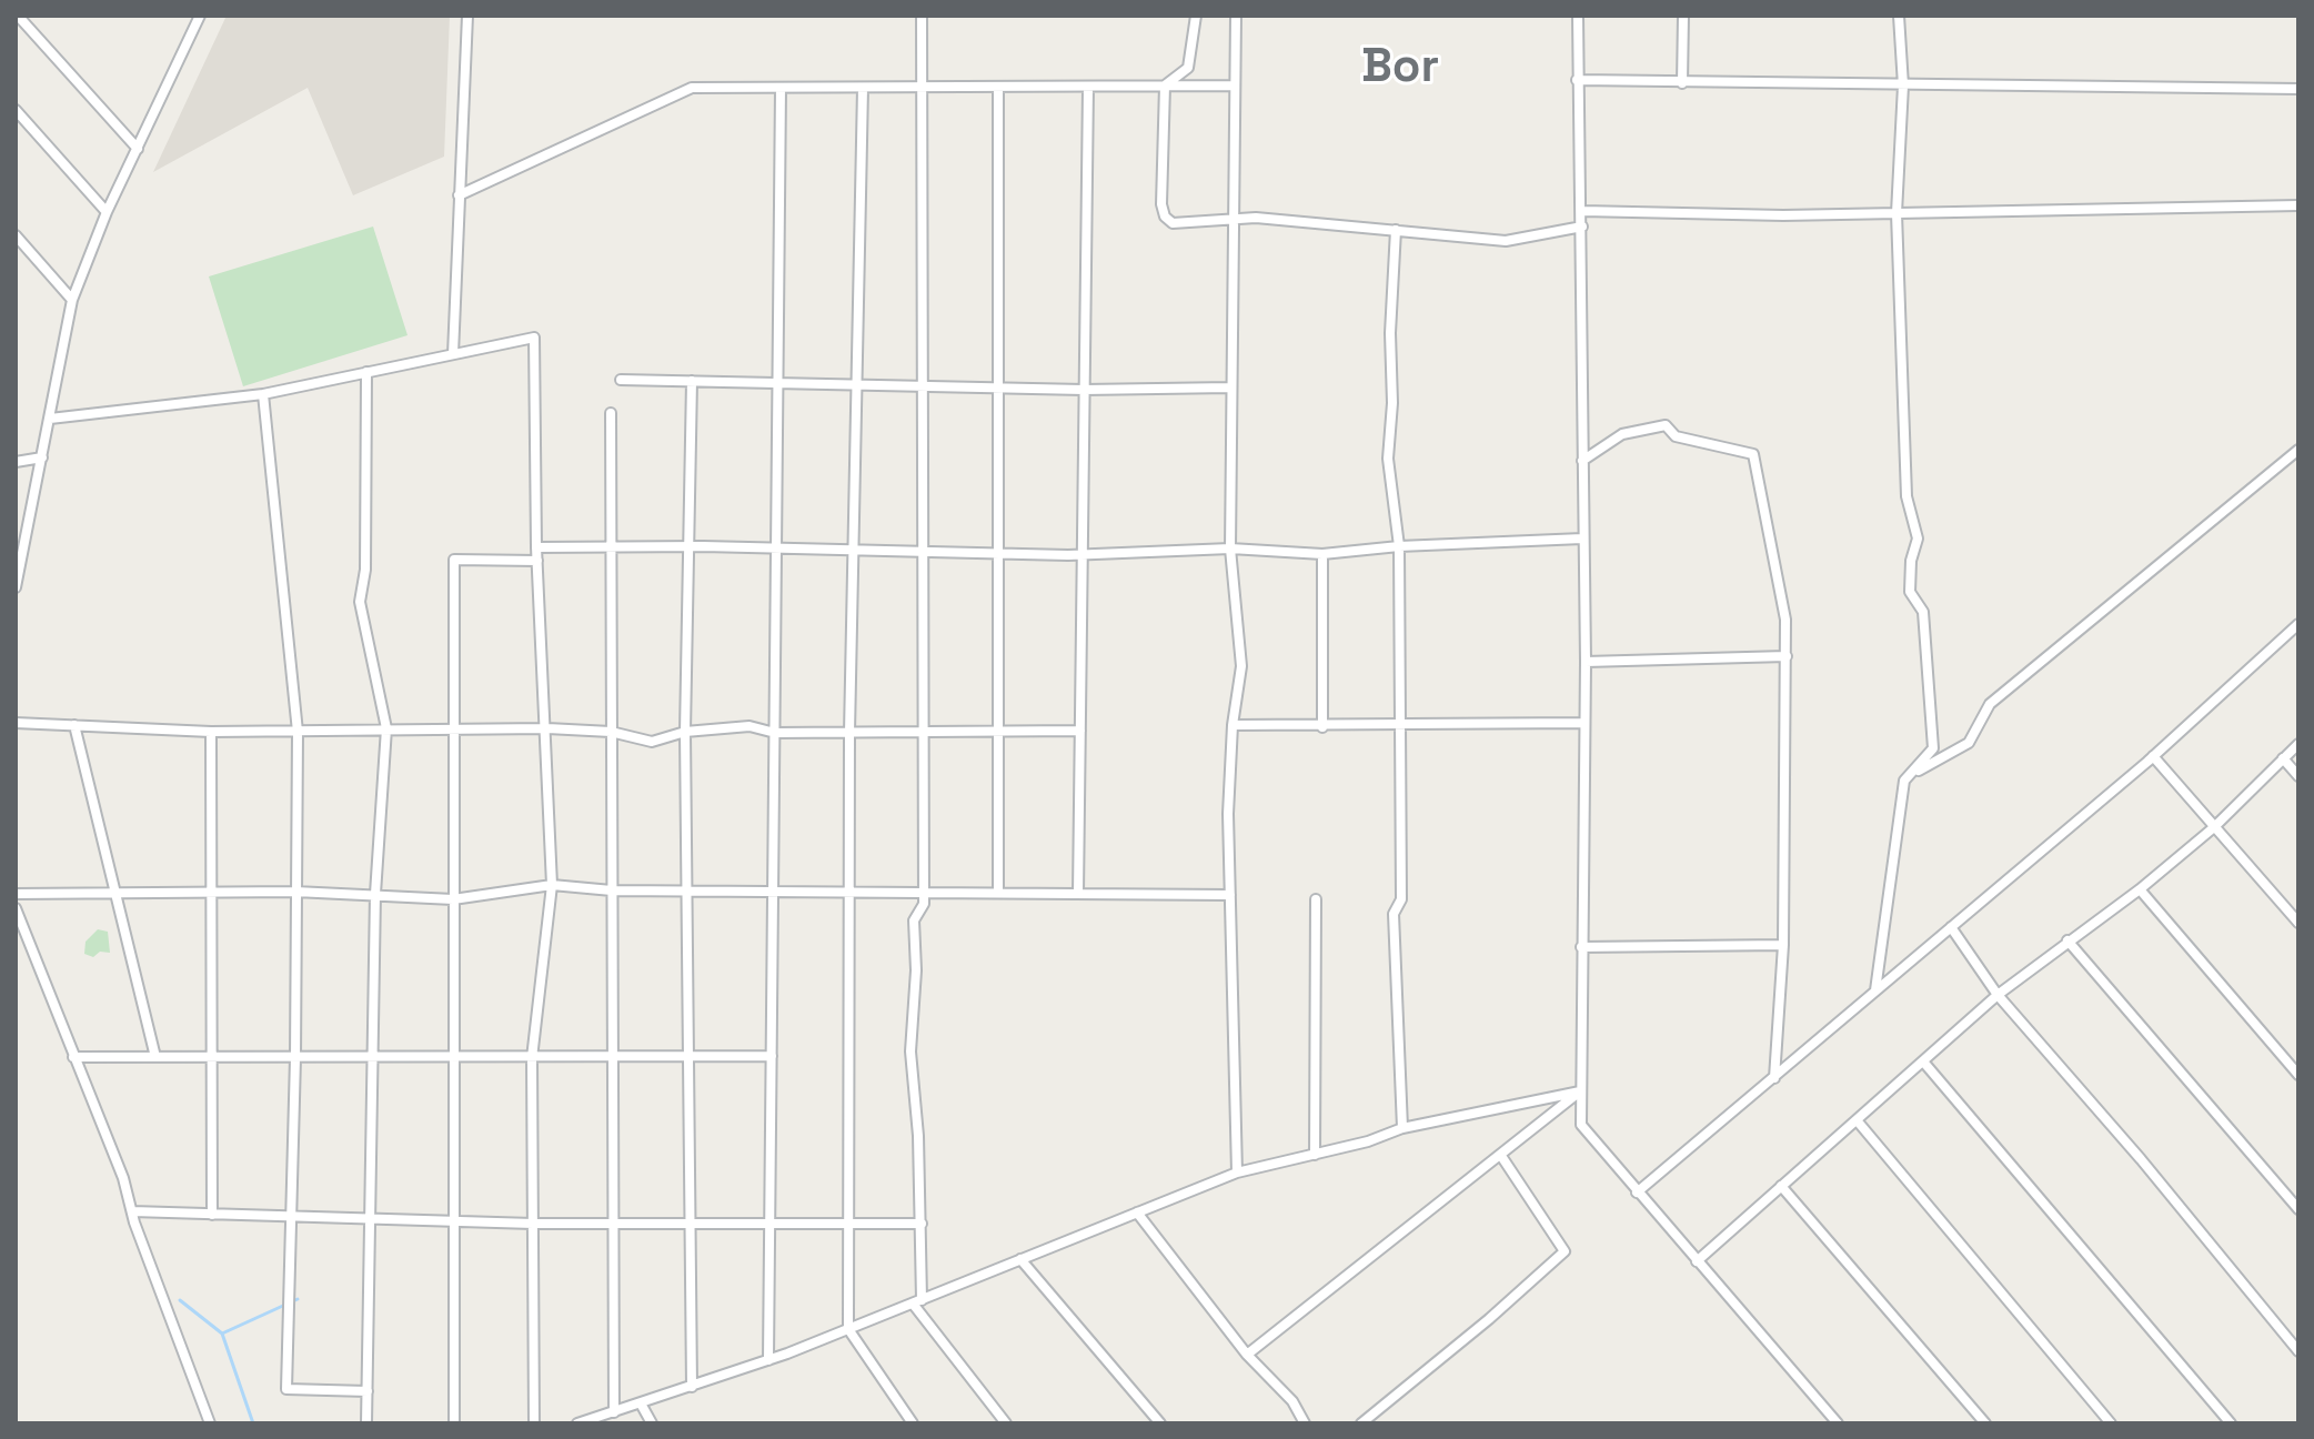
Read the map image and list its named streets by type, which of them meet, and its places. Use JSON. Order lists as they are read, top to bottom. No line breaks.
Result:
{"districts":["Bor"]}
